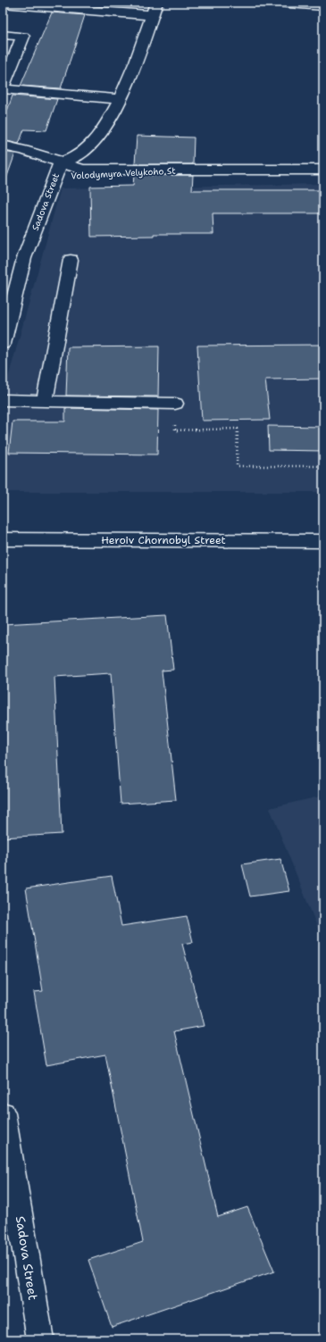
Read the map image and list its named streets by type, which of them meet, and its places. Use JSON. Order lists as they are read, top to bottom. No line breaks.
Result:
{"streets":{"street":["Volodymyra Velykoho St","Sadova Street","Heroiv Chornobyl Street"]},"crossings":[["Volodymyra Velykoho St","Sadova Street"]]}
